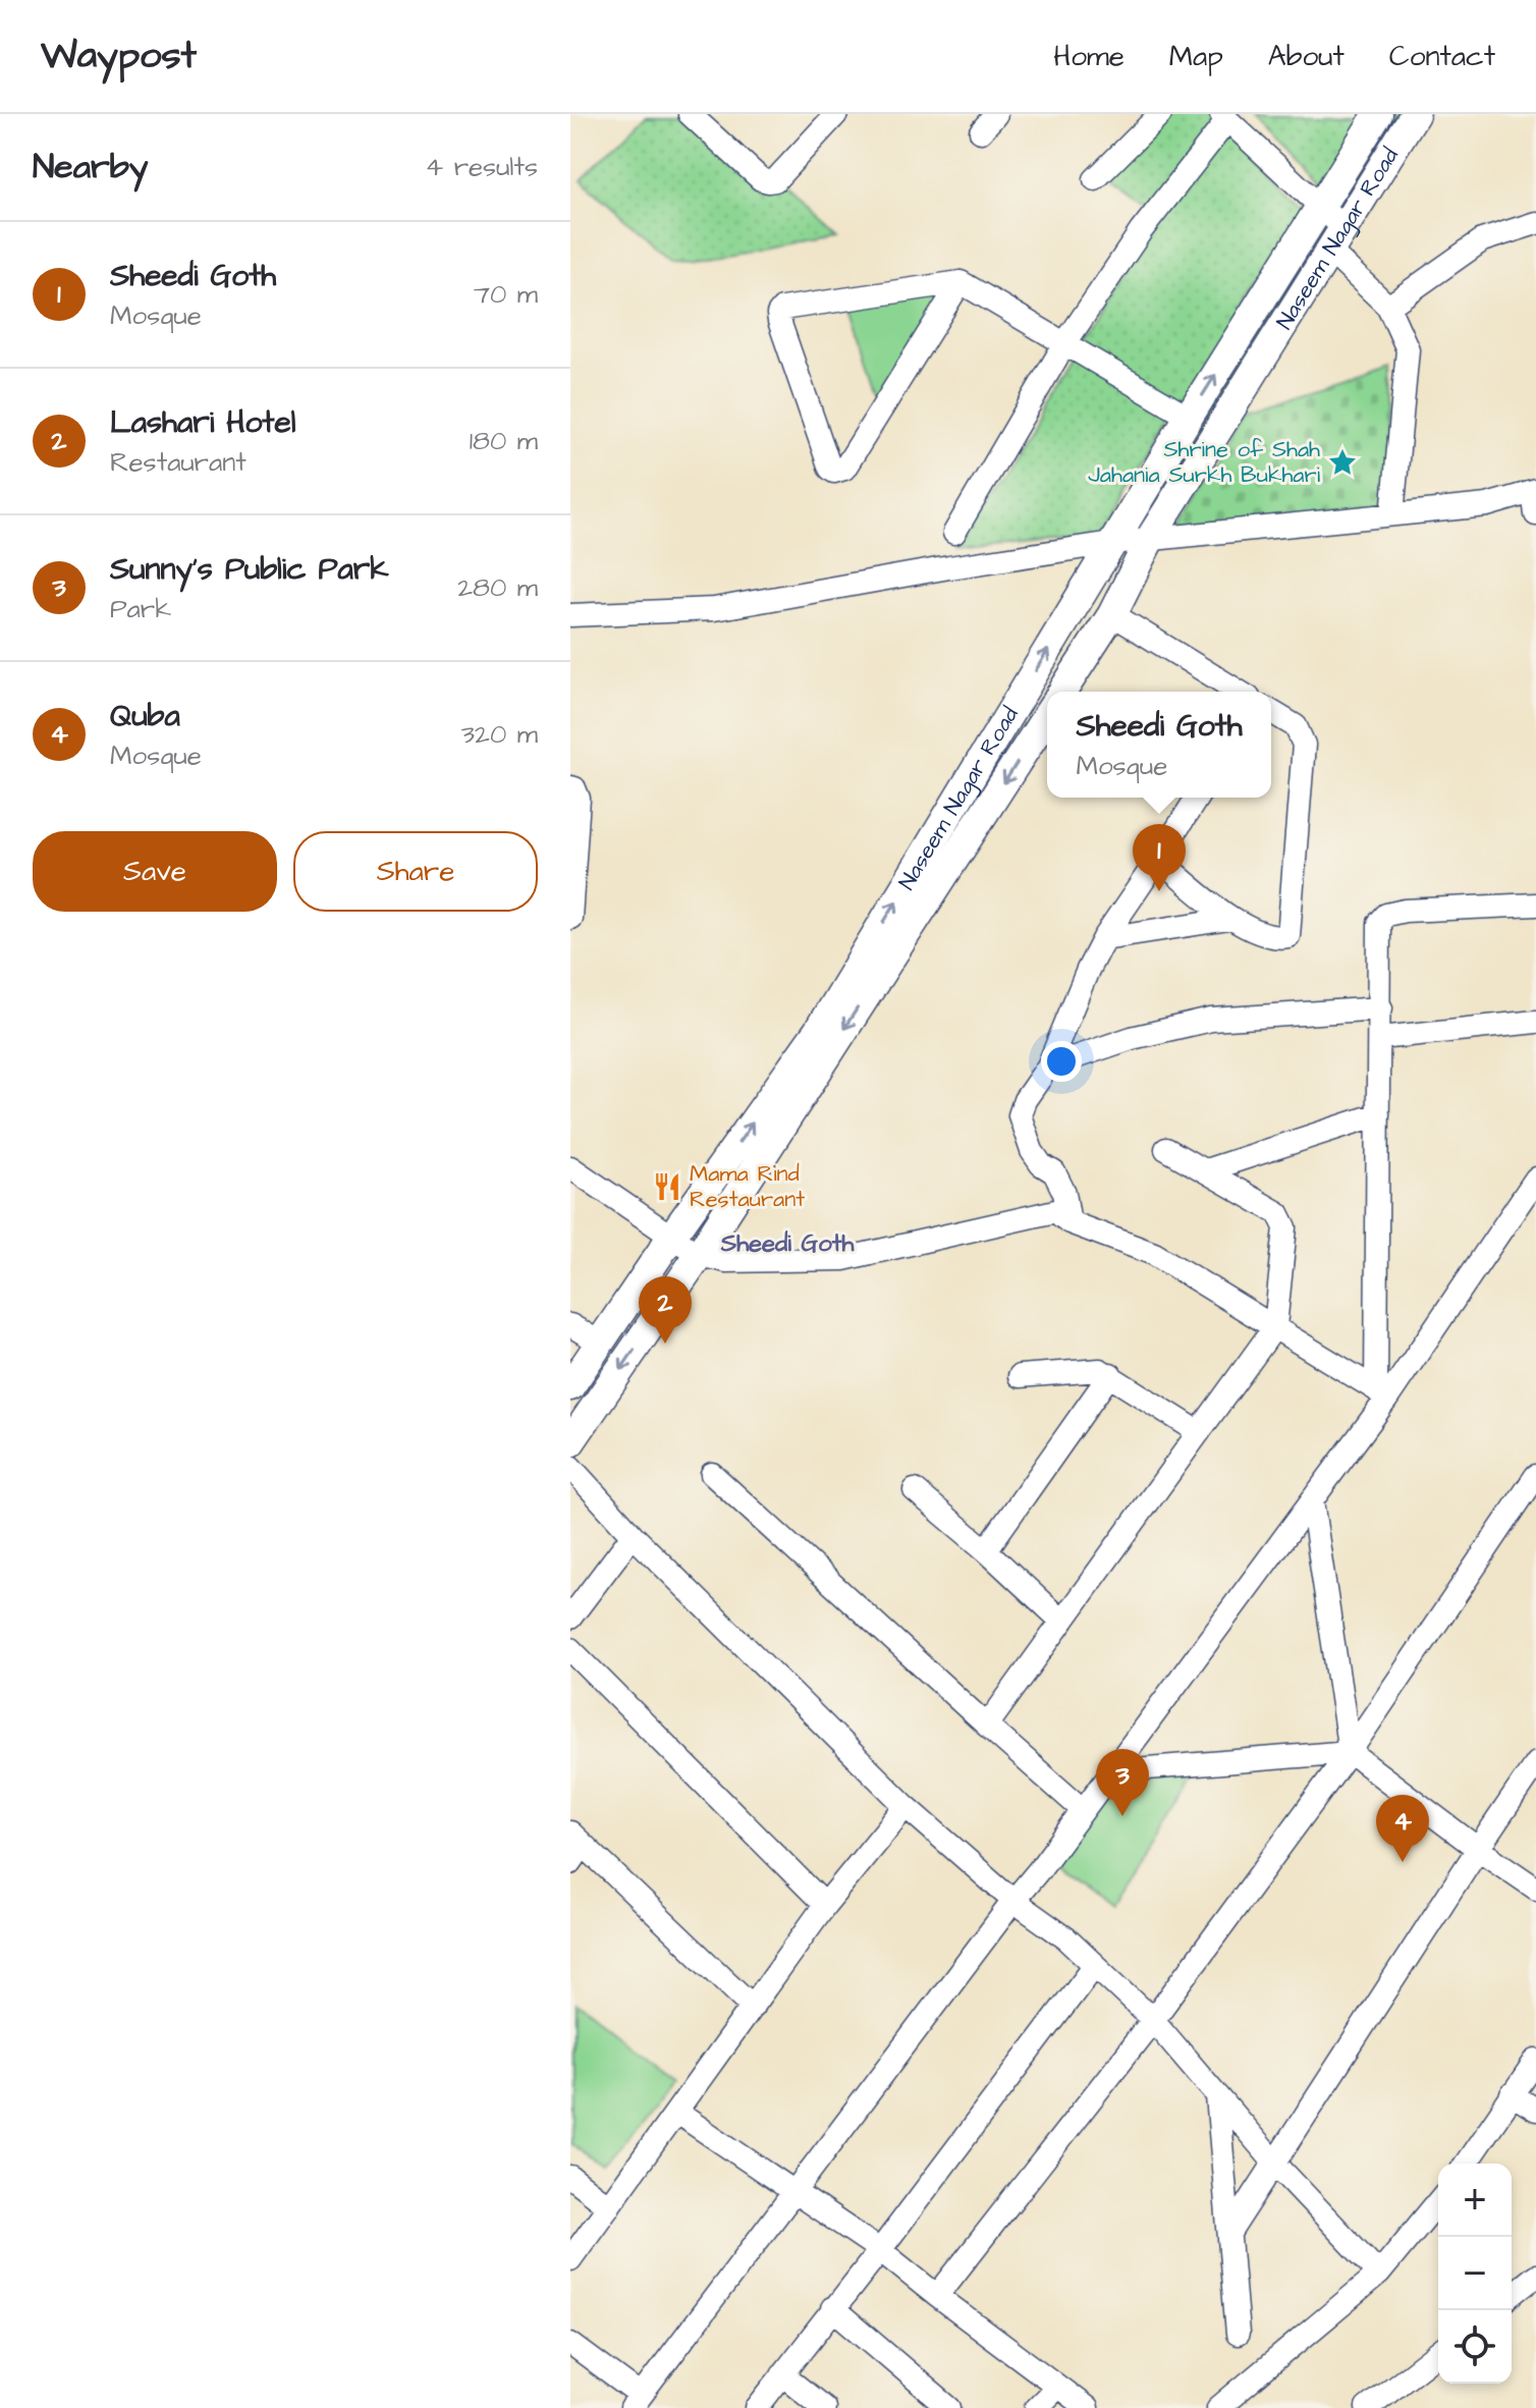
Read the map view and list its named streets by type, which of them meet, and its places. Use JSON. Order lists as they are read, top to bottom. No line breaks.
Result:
{"streets":{"main road":["Naseem Nagar Road"]},"districts":["Sheedi Goth"],"places":{"place":["Shrine of Shah Jahania Surkh Bukhari"],"restaurant":["Mama Rind Restaurant"]},"page":{"header":"Waypost","nav":["Home","Map","About","Contact"],"heading":["Nearby","4 results"],"list":[{"mark":"1","name":"Sheedi Goth","note":"Mosque","value":"70 m"},{"mark":"2","name":"Lashari Hotel","note":"Restaurant","value":"180 m"},{"mark":"3","name":"Sunny's Public Park","note":"Park","value":"280 m"},{"mark":"4","name":"Quba","note":"Mosque","value":"320 m"}],"popup":["Sheedi Goth","Mosque"],"buttons":["Save","Share"],"pins":["1","2","3","4"],"map_buttons":["+","−"]}}
